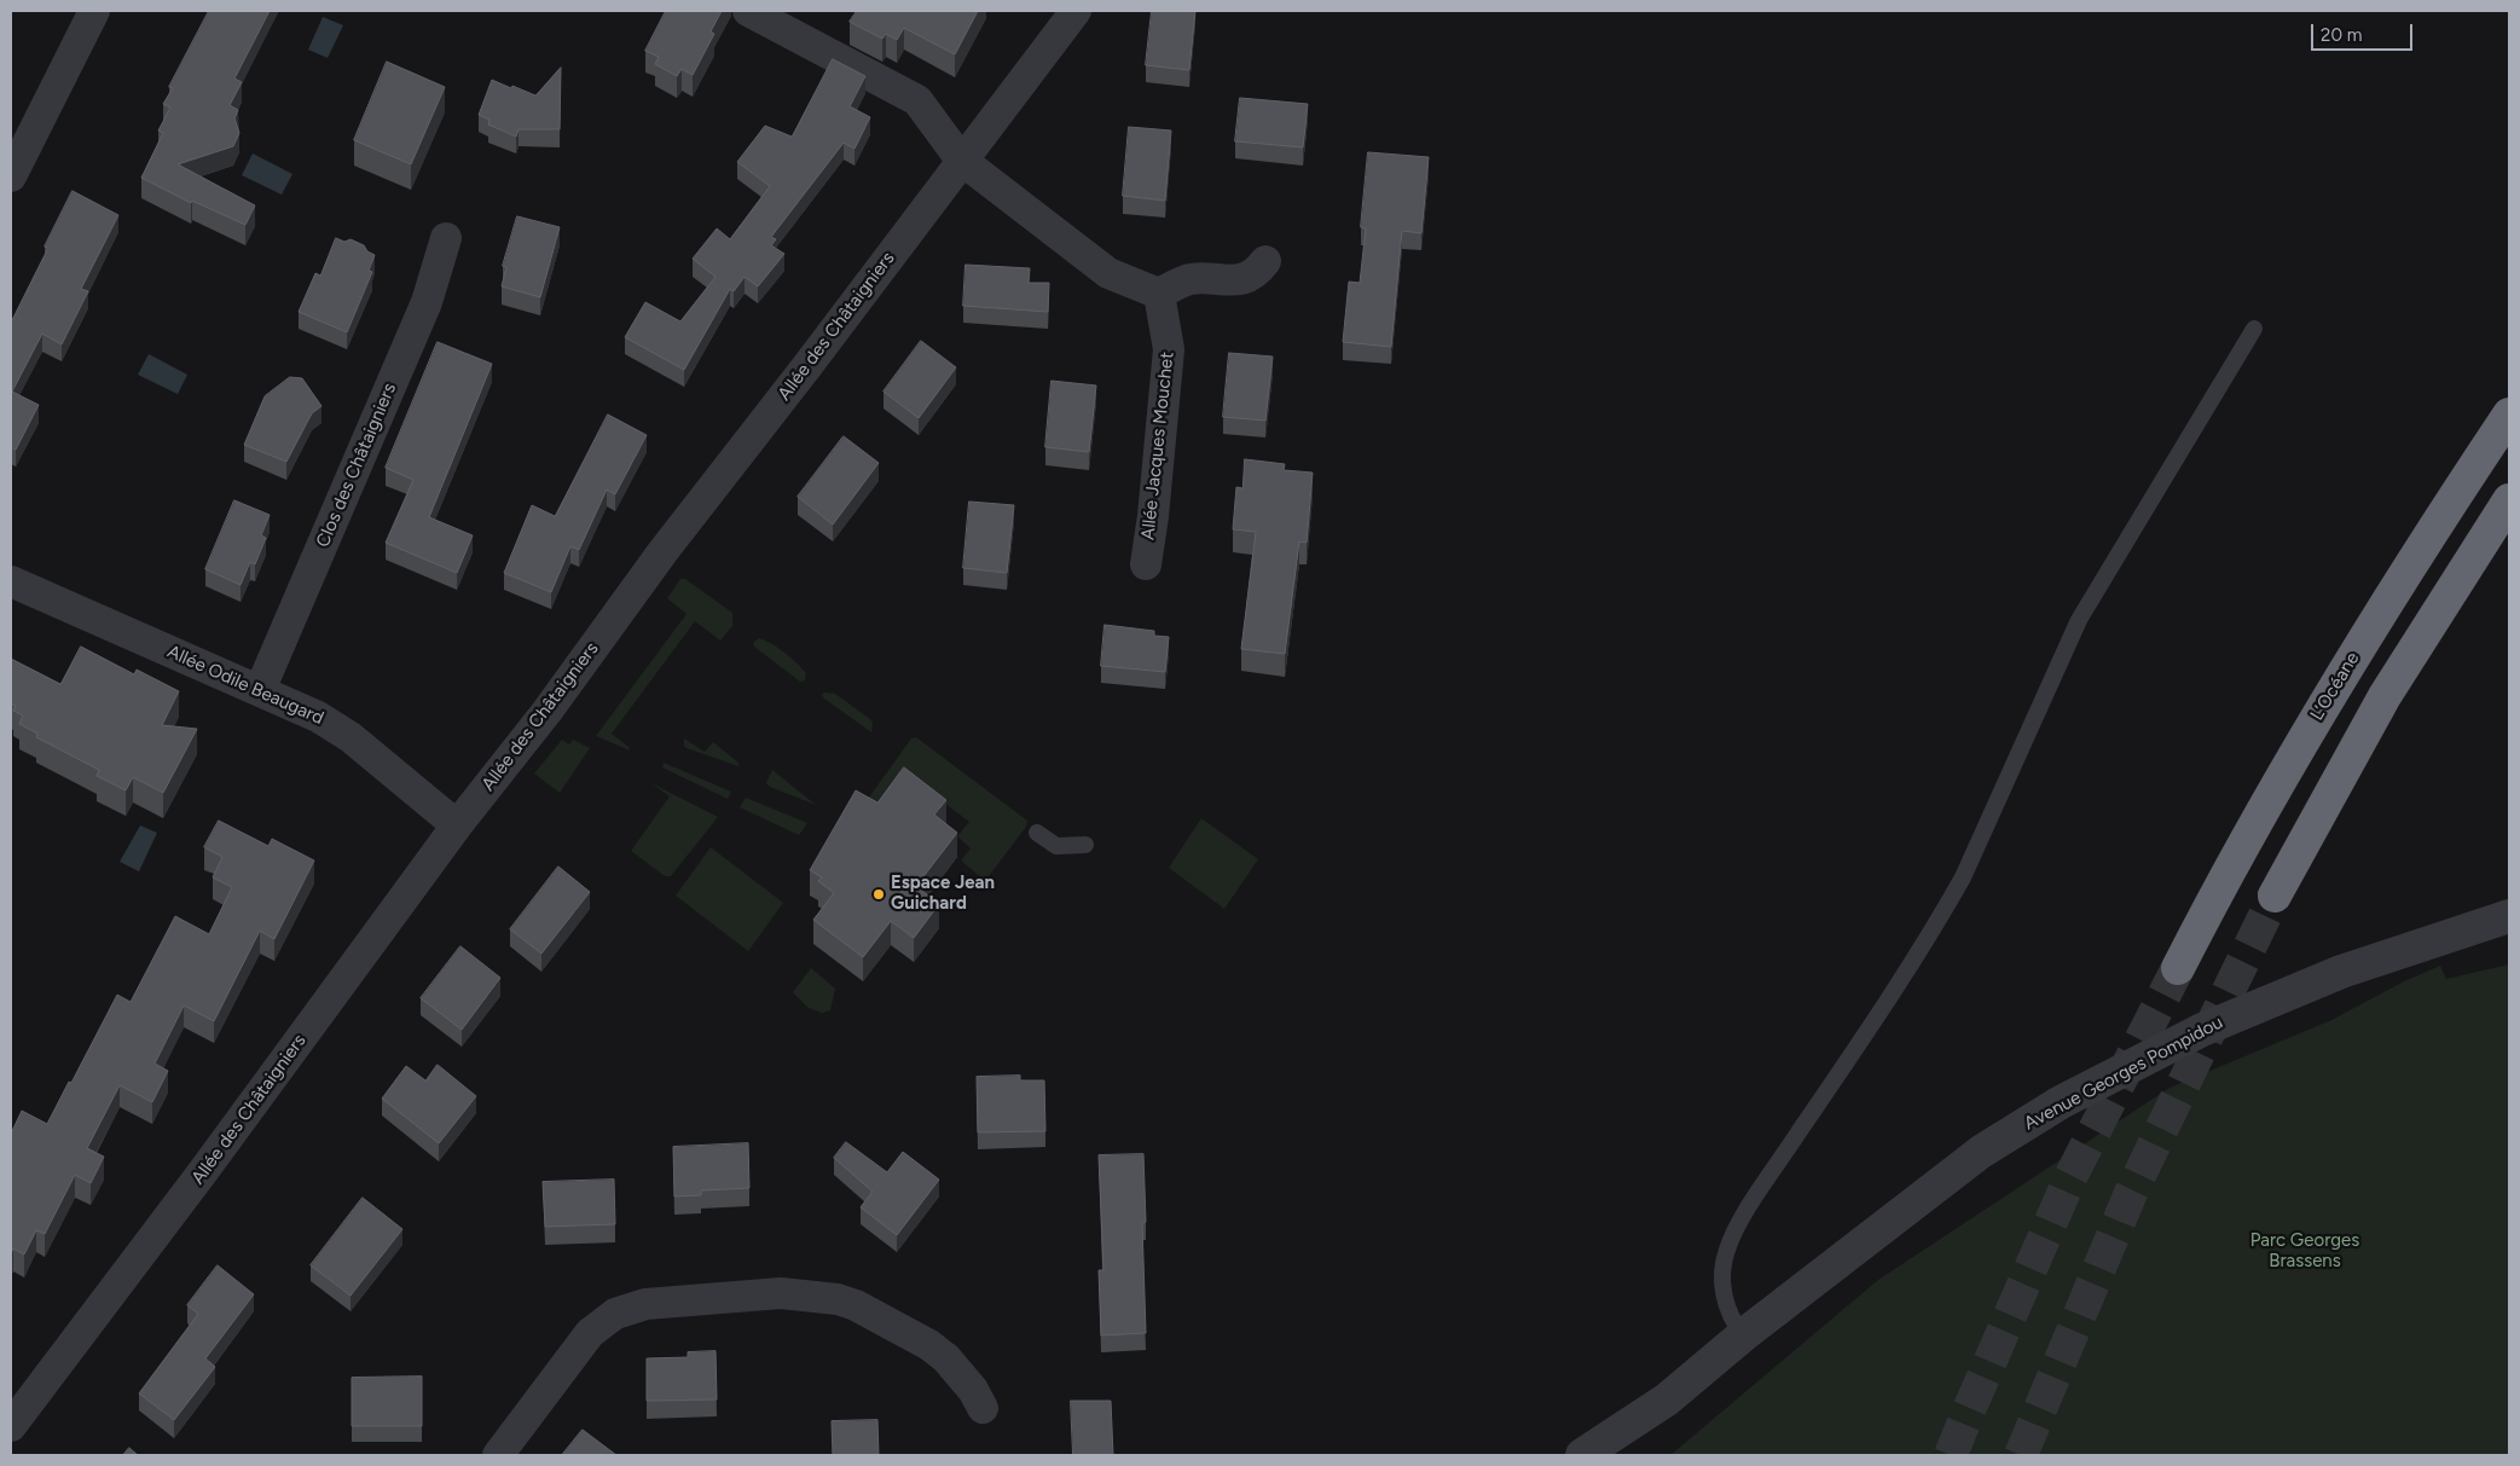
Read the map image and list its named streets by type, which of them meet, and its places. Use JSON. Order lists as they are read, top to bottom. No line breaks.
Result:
{"streets":{"highway":["L’Océane"],"street":["Allée des Châtaigniers","Allée Jacques Mouchet","Clos des Châtaigniers","Allée Odile Beaugard","Avenue Georges Pompidou"]},"crossings":[["Allée des Châtaigniers","Allée Odile Beaugard"],["Clos des Châtaigniers","Allée Odile Beaugard"]],"parks":["Parc Georges Brassens"],"places":["Espace Jean Guichard"],"scale_bar":"20 m"}
